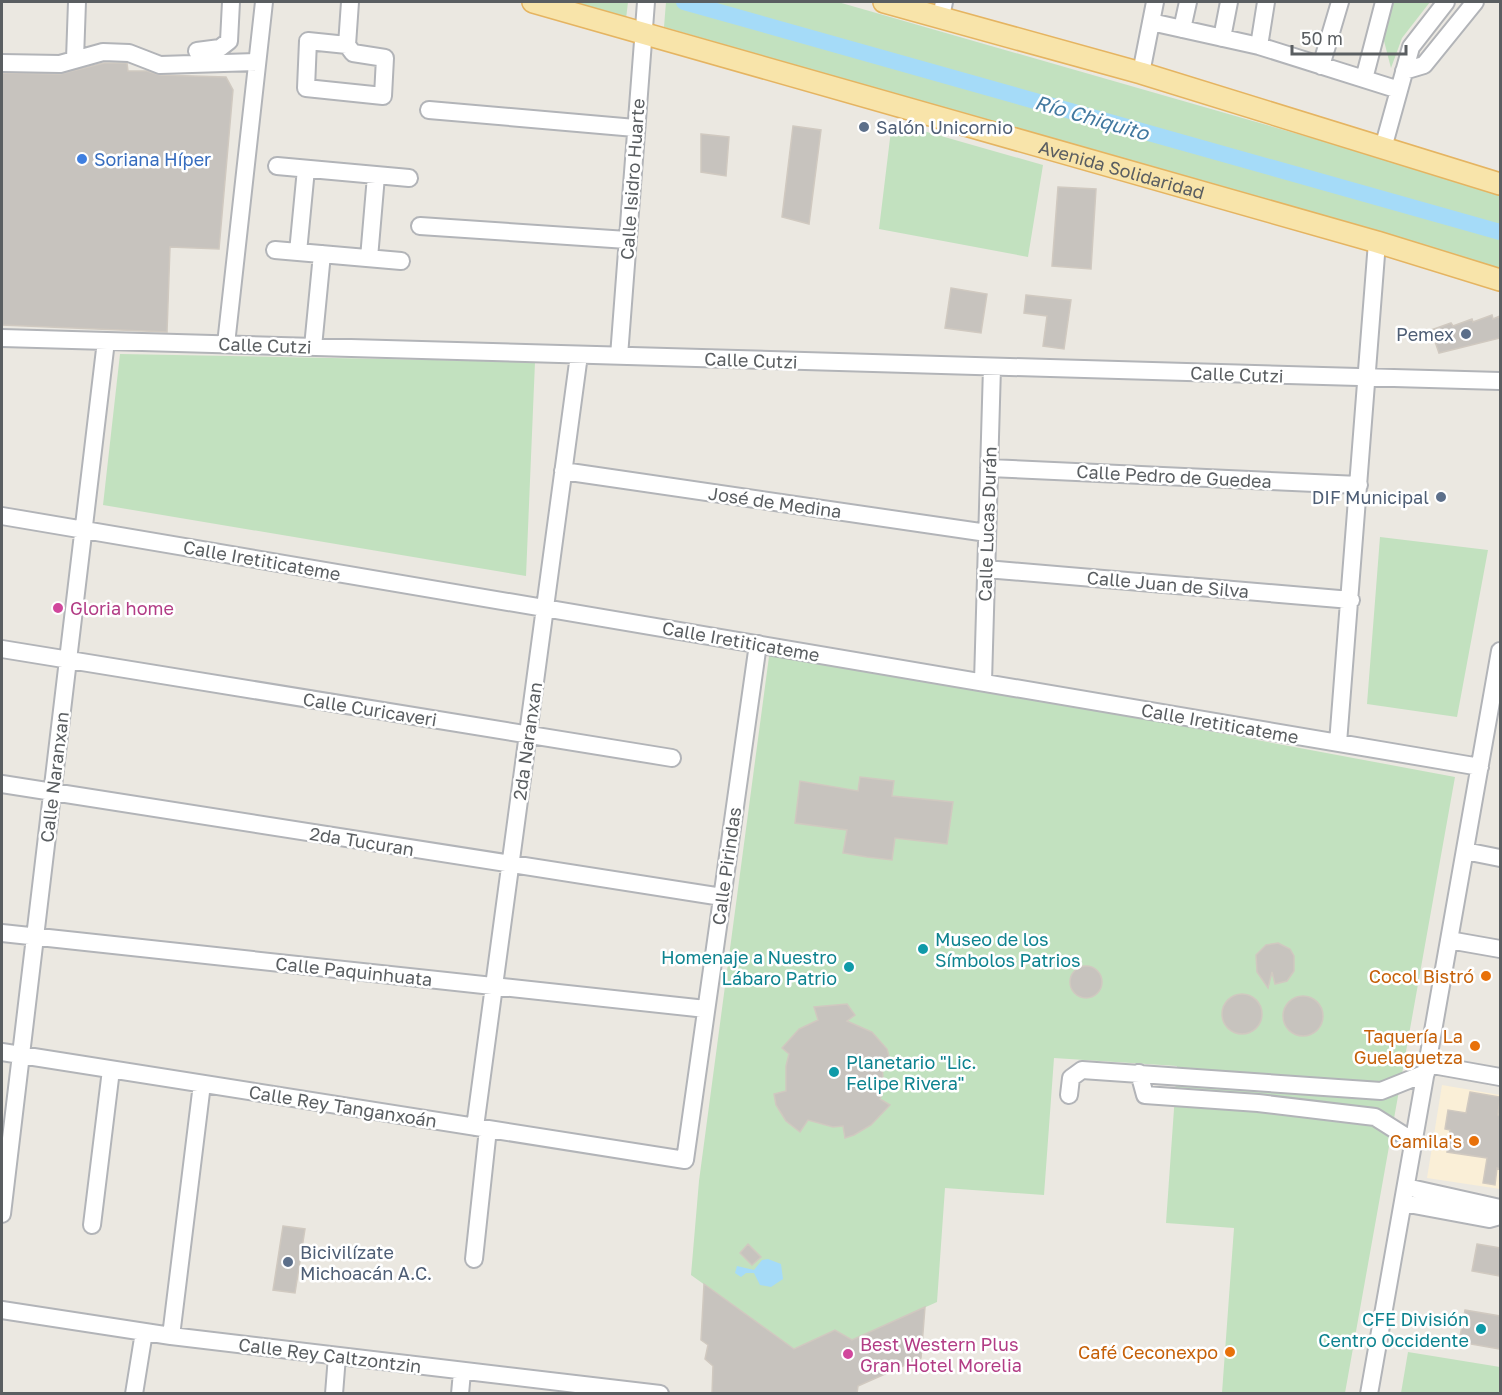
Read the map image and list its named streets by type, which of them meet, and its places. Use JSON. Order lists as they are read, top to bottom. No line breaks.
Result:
{"streets":{"main road":["Avenida Solidaridad"],"street":["Calle Isidro Huarte","Calle Cutzi","Calle Pedro de Guedea","José de Medina","Calle Lucas Durán","Calle Iretiticateme","Calle Juan de Silva","Calle Curicaveri","2da Naranxan","Calle Naranxan","2da Tucuran","Calle Pirindas","Calle Paquinhuata","Calle Rey Tanganxoán","Calle Rey Caltzontzin"]},"crossings":[["Avenida Solidaridad","Calle Isidro Huarte"],["Calle Isidro Huarte","Calle Cutzi"],["Calle Cutzi","Calle Lucas Durán"],["Calle Cutzi","2da Naranxan"],["Calle Cutzi","Calle Naranxan"],["Calle Pedro de Guedea","Calle Lucas Durán"],["José de Medina","Calle Lucas Durán"],["José de Medina","2da Naranxan"],["Calle Lucas Durán","Calle Iretiticateme"],["Calle Lucas Durán","Calle Juan de Silva"],["Calle Iretiticateme","2da Naranxan"],["Calle Iretiticateme","Calle Naranxan"],["Calle Iretiticateme","Calle Pirindas"],["Calle Curicaveri","2da Naranxan"],["Calle Curicaveri","Calle Naranxan"],["2da Naranxan","2da Tucuran"],["2da Naranxan","Calle Paquinhuata"],["2da Naranxan","Calle Rey Tanganxoán"],["Calle Naranxan","2da Tucuran"],["Calle Naranxan","Calle Paquinhuata"],["Calle Naranxan","Calle Rey Tanganxoán"],["2da Tucuran","Calle Pirindas"],["Calle Pirindas","Calle Paquinhuata"],["Calle Pirindas","Calle Rey Tanganxoán"]],"water":["Río Chiquito"],"places":["Salón Unicornio","Soriana Híper","Pemex","DIF Municipal","Gloria home","Museo de los Símbolos Patrios","Homenaje a Nuestro Lábaro Patrio","Cocol Bistró","Taquería La Guelaguetza","Planetario \"Lic. Felipe Rivera\"","Camila's","Bicivilízate Michoacán A.C.","CFE División Centro Occidente","Café Ceconexpo","Best Western Plus Gran Hotel Morelia"],"scale_bar":"50 m"}
